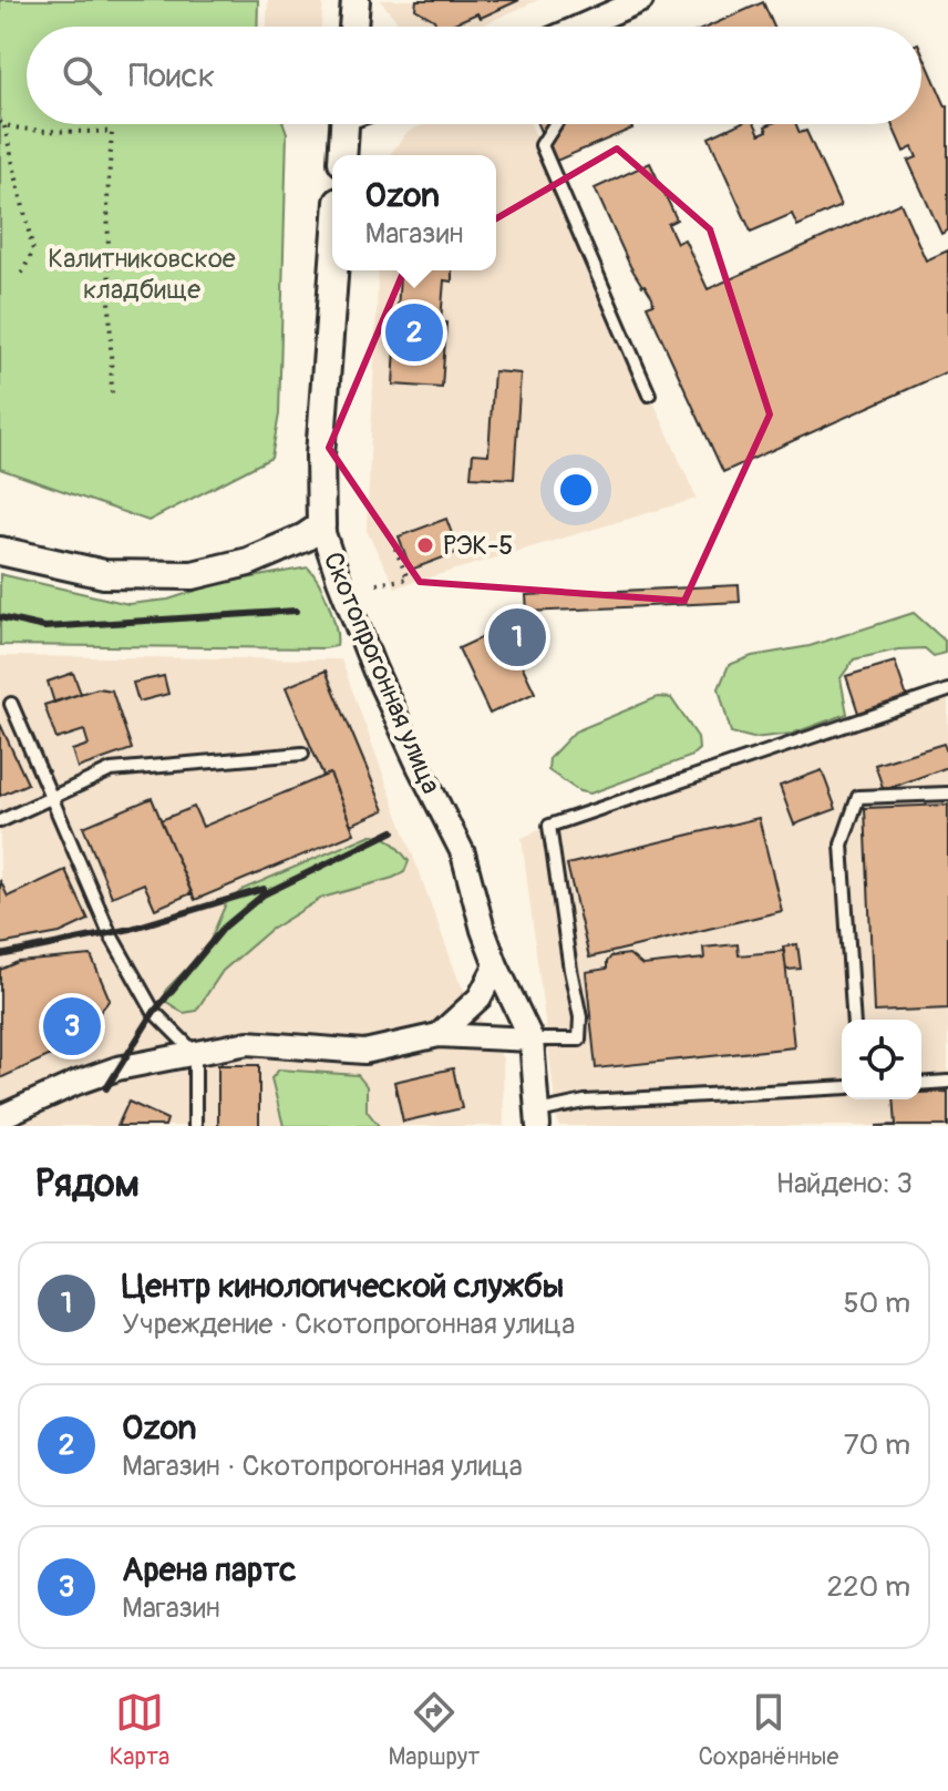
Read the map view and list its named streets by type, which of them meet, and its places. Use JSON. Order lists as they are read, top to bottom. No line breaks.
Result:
{"streets":{"street":["Скотопрогонная улица"]},"parks":["Калитниковское кладбище"],"places":["РЭК-5"],"page":{"search":"Поиск","popup":["Ozon","Магазин"],"pins":["2","1","3"],"heading":["Рядом","Найдено: 3"],"list":[{"mark":"1","name":"Центр кинологической службы","note":"Учреждение · Скотопрогонная улица","value":"50 m"},{"mark":"2","name":"Ozon","note":"Магазин · Скотопрогонная улица","value":"70 m"},{"mark":"3","name":"Арена партс","note":"Магазин","value":"220 m"}],"nav":["Карта","Маршрут","Сохранённые"]}}
